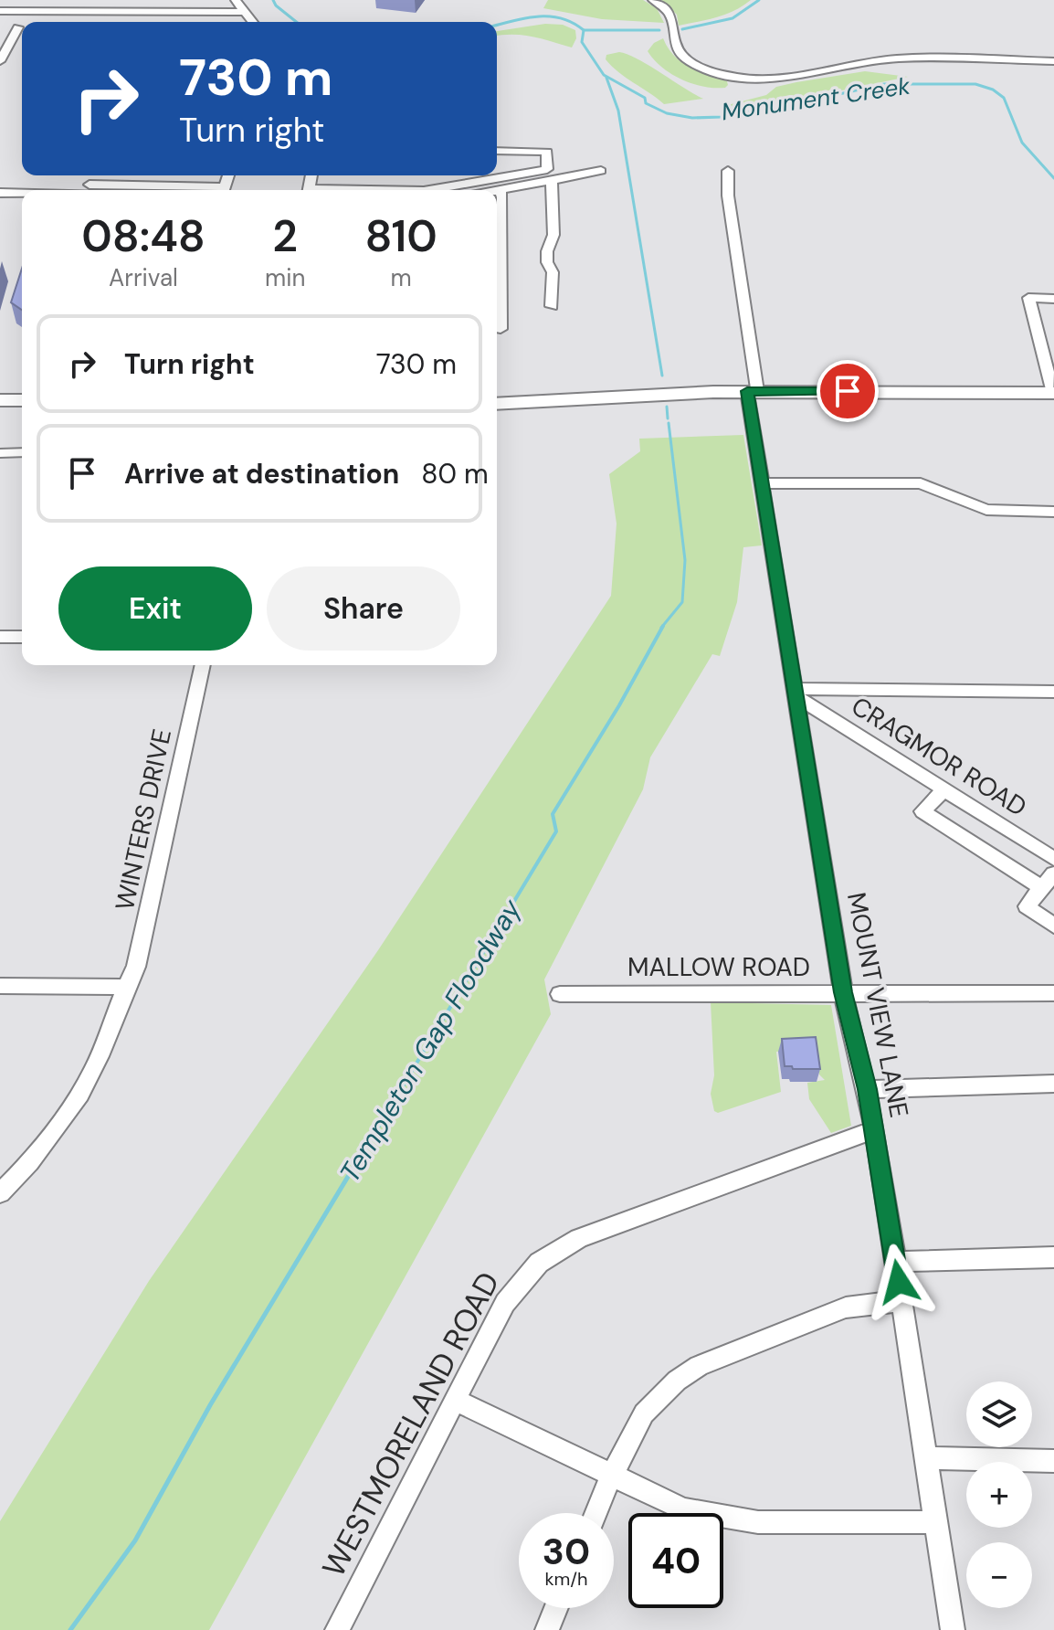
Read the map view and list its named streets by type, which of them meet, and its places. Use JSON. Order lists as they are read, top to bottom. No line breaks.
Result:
{"streets":{"street":["CRAGMOR ROAD","WINTERS DRIVE","MALLOW ROAD","MOUNT VIEW LANE","WESTMORELAND ROAD"]},"crossings":[["CRAGMOR ROAD","MOUNT VIEW LANE"],["MALLOW ROAD","MOUNT VIEW LANE"],["MOUNT VIEW LANE","WESTMORELAND ROAD"]],"water":["Monument Creek","Templeton Gap Floodway"],"page":{"turn":["730 m","Turn right"],"eta":["08:48","Arrival","2","min","810","m"],"list":[{"name":"Turn right","value":"730 m"},{"name":"Arrive at destination","value":"80 m"}],"buttons":["Exit","Share"],"map_buttons":["+","−"],"speed":"30 km/h","limit":"40"}}
